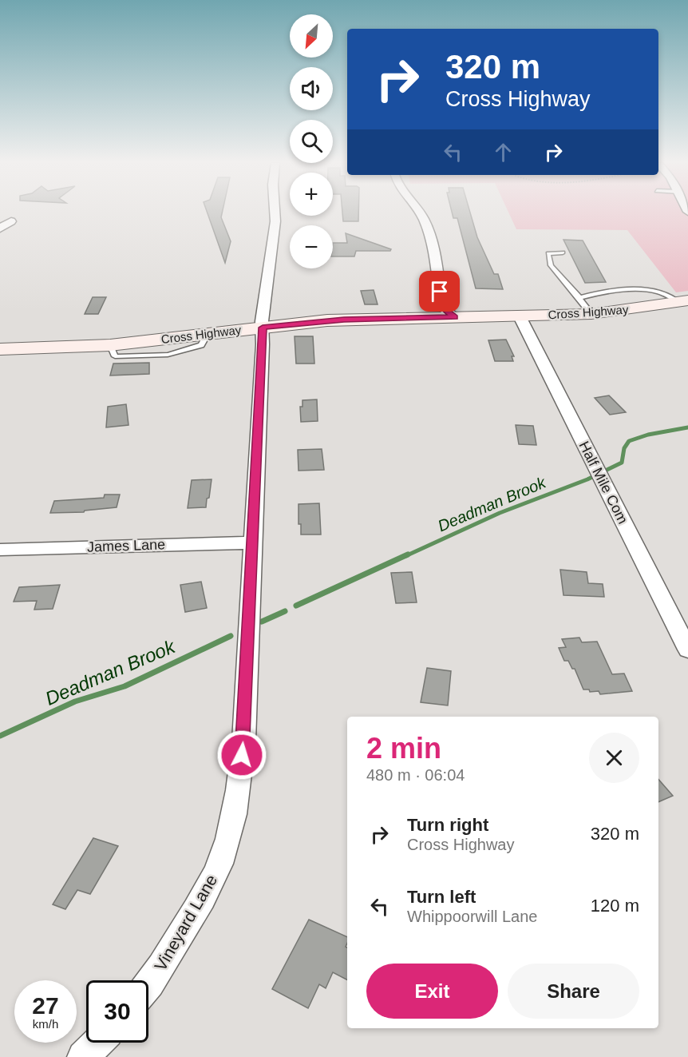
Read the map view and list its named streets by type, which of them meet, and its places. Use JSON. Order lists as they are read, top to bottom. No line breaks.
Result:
{"streets":{"street":["Cross Highway","Half Mile Com","James Lane","Vineyard Lane"]},"crossings":[["Cross Highway","Half Mile Com"],["Cross Highway","Vineyard Lane"],["James Lane","Vineyard Lane"]],"water":["Deadman Brook"],"north":"bottom left","page":{"map_buttons":["+","−"],"turn":["320 m","Cross Highway"],"heading":["2 min","480 m · 06:04"],"list":[{"name":"Turn right","note":"Cross Highway","value":"320 m"},{"name":"Turn left","note":"Whippoorwill Lane","value":"120 m"}],"buttons":["Exit","Share"],"speed":"27 km/h","limit":"30"}}
